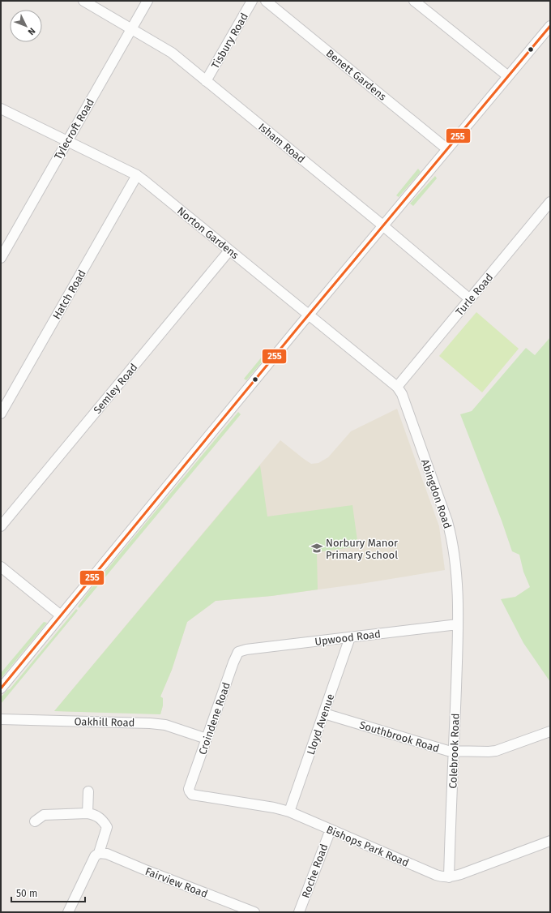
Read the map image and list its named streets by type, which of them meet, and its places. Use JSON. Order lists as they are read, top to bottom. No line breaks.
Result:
{"streets":{"street":["Tisbury Road","Benett Gardens","Tylecroft Road","Isham Road","Norton Gardens","Hatch Road","Turle Road","Semley Road","Abingdon Road","Upwood Road","Croindene Road","Oakhill Road","Lloyd Avenue","Southbrook Road","Colebrook Road","Bishops Park Road","Roche Road","Fairview Road"]},"crossings":[["Tisbury Road","Isham Road"],["Tylecroft Road","Isham Road"],["Tylecroft Road","Norton Gardens"],["Isham Road","Turle Road"],["Norton Gardens","Hatch Road"],["Norton Gardens","Turle Road"],["Norton Gardens","Semley Road"],["Norton Gardens","Abingdon Road"],["Turle Road","Abingdon Road"],["Abingdon Road","Upwood Road"],["Abingdon Road","Colebrook Road"],["Upwood Road","Croindene Road"],["Upwood Road","Lloyd Avenue"],["Upwood Road","Colebrook Road"],["Croindene Road","Oakhill Road"],["Croindene Road","Bishops Park Road"],["Lloyd Avenue","Southbrook Road"],["Lloyd Avenue","Bishops Park Road"],["Southbrook Road","Colebrook Road"],["Colebrook Road","Bishops Park Road"],["Bishops Park Road","Roche Road"]],"places":{"school or university":["Norbury Manor Primary School"]},"lines":["transit line 255"],"scale_bar":"50 m","north":"bottom right"}
